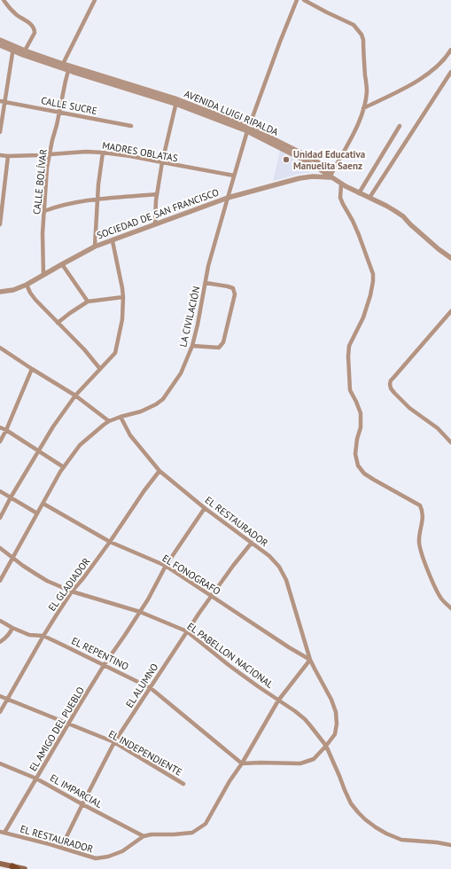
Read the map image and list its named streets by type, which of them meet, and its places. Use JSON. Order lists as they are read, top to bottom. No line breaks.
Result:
{"streets":{"street":["CALLE SUCRE","AVENIDA LUIGI RIPALDA","MADRES OBLATAS","CALLE BOLÍVAR","SOCIEDAD DE SAN FRANCISCO","LA CIVILACIÓN","EL RESTAURADOR","EL FONOGRAFO","EL GLADIADOR","EL REPENTINO","EL PABELLON NACIONAL","EL ALUMNO","EL AMIGO DEL PUEBLO","EL INDEPENDIENTE","EL IMPARCIAL"]},"crossings":[["CALLE SUCRE","CALLE BOLÍVAR"],["AVENIDA LUIGI RIPALDA","CALLE BOLÍVAR"],["AVENIDA LUIGI RIPALDA","SOCIEDAD DE SAN FRANCISCO"],["AVENIDA LUIGI RIPALDA","LA CIVILACIÓN"],["MADRES OBLATAS","CALLE BOLÍVAR"],["MADRES OBLATAS","LA CIVILACIÓN"],["CALLE BOLÍVAR","SOCIEDAD DE SAN FRANCISCO"],["SOCIEDAD DE SAN FRANCISCO","LA CIVILACIÓN"],["LA CIVILACIÓN","EL RESTAURADOR"],["LA CIVILACIÓN","EL FONOGRAFO"],["LA CIVILACIÓN","EL PABELLON NACIONAL"],["EL RESTAURADOR","EL FONOGRAFO"],["EL RESTAURADOR","EL GLADIADOR"],["EL RESTAURADOR","EL REPENTINO"],["EL RESTAURADOR","EL PABELLON NACIONAL"],["EL RESTAURADOR","EL ALUMNO"],["EL RESTAURADOR","EL AMIGO DEL PUEBLO"],["EL RESTAURADOR","EL IMPARCIAL"],["EL FONOGRAFO","EL GLADIADOR"],["EL FONOGRAFO","EL ALUMNO"],["EL GLADIADOR","EL REPENTINO"],["EL GLADIADOR","EL PABELLON NACIONAL"],["EL GLADIADOR","EL INDEPENDIENTE"],["EL REPENTINO","EL ALUMNO"],["EL REPENTINO","EL AMIGO DEL PUEBLO"],["EL PABELLON NACIONAL","EL ALUMNO"],["EL PABELLON NACIONAL","EL AMIGO DEL PUEBLO"],["EL ALUMNO","EL INDEPENDIENTE"],["EL ALUMNO","EL IMPARCIAL"],["EL AMIGO DEL PUEBLO","EL INDEPENDIENTE"],["EL AMIGO DEL PUEBLO","EL IMPARCIAL"]],"places":["Unidad Educativa Manuelita Saenz"]}
